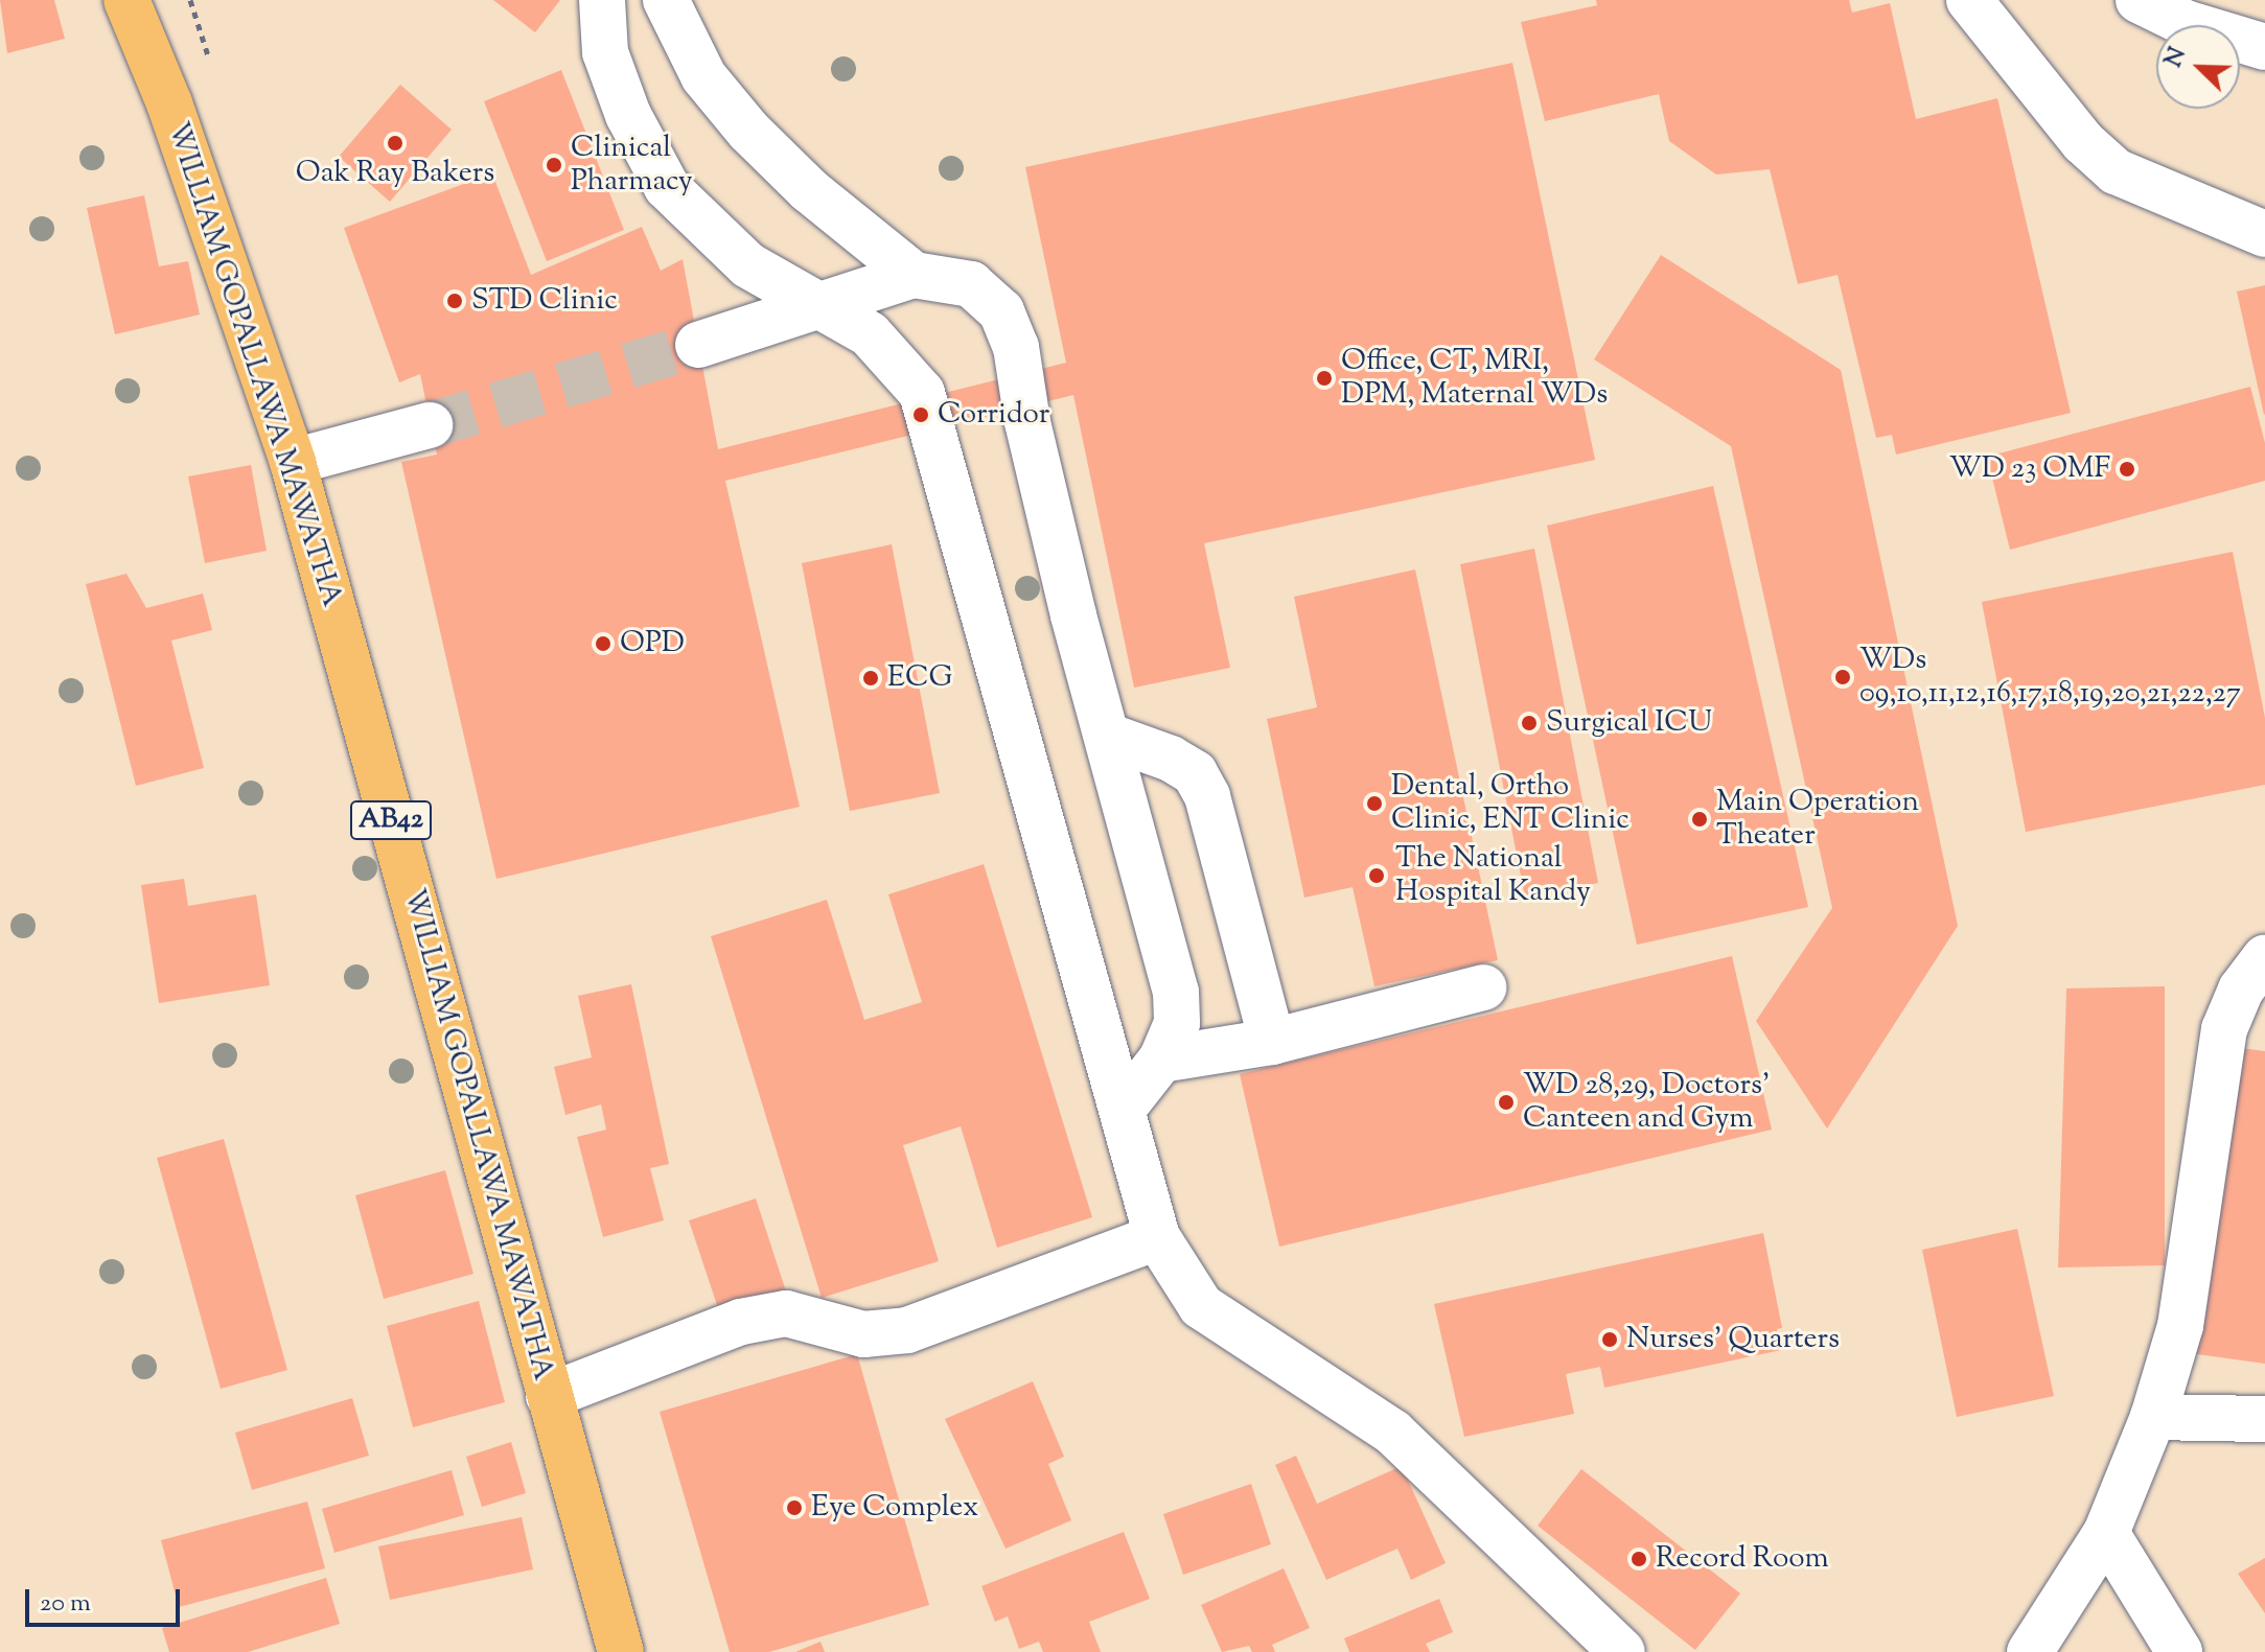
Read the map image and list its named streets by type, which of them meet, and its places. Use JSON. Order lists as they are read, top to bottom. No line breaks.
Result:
{"streets":{"main road":["WILLIAM GOPALLAWA MAWATHA","AB42"]},"places":["Oak Ray Bakers","Clinical Pharmacy","STD Clinic","Office, CT, MRI, DPM, Maternal WDs","Corridor","WD 23 OMF","OPD","WDs 09,10,11,12,16,17,18,19,20,21,22,27","ECG","Surgical ICU","Dental, Ortho Clinic, ENT Clinic","Main Operation Theater","The National Hospital Kandy","WD 28,29, Doctors' Canteen and Gym","Nurses' Quarters","Eye Complex","Record Room"],"scale_bar":"20 m","north":"top left"}
